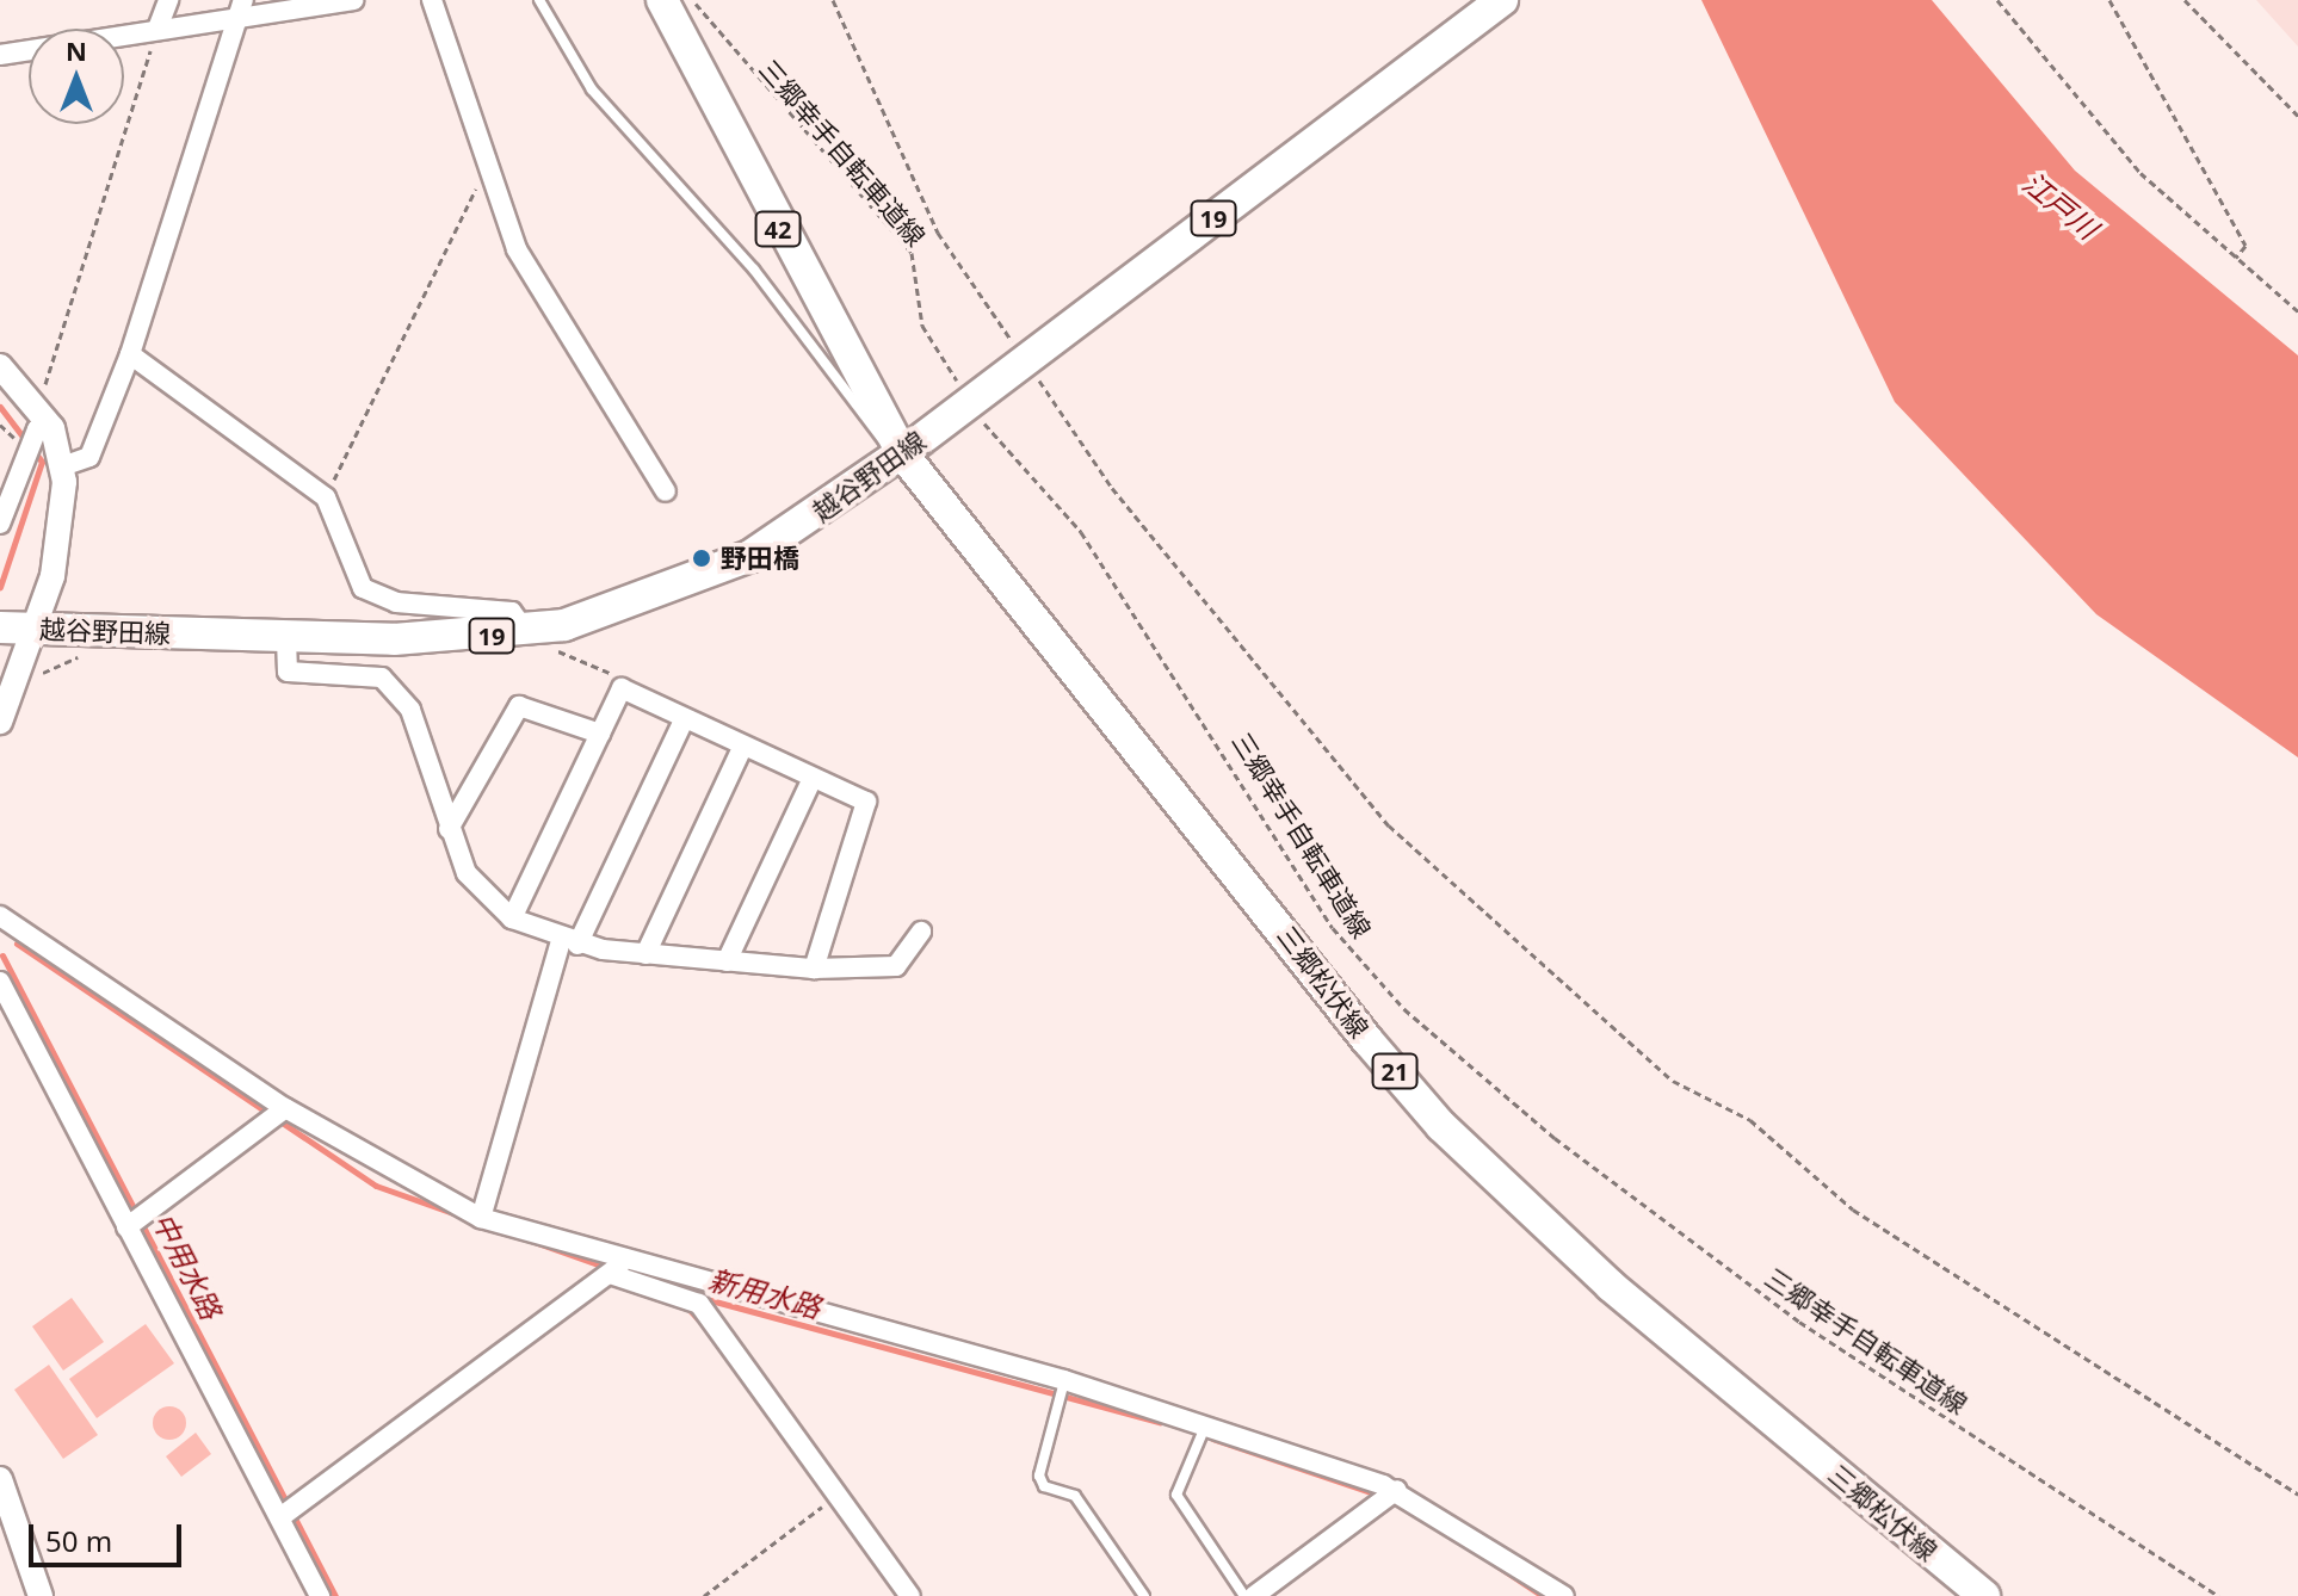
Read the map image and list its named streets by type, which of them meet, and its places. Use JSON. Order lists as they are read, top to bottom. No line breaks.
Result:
{"streets":{"main road":["19","42","越谷野田線","三郷松伏線","21"],"path":["三郷幸手自転車道線"]},"crossings":[["42","越谷野田線"],["42","三郷松伏線"],["越谷野田線","三郷松伏線"]],"water":["江戸川","中用水路","新用水路"],"places":["野田橋"],"scale_bar":"50 m","north":"top"}
